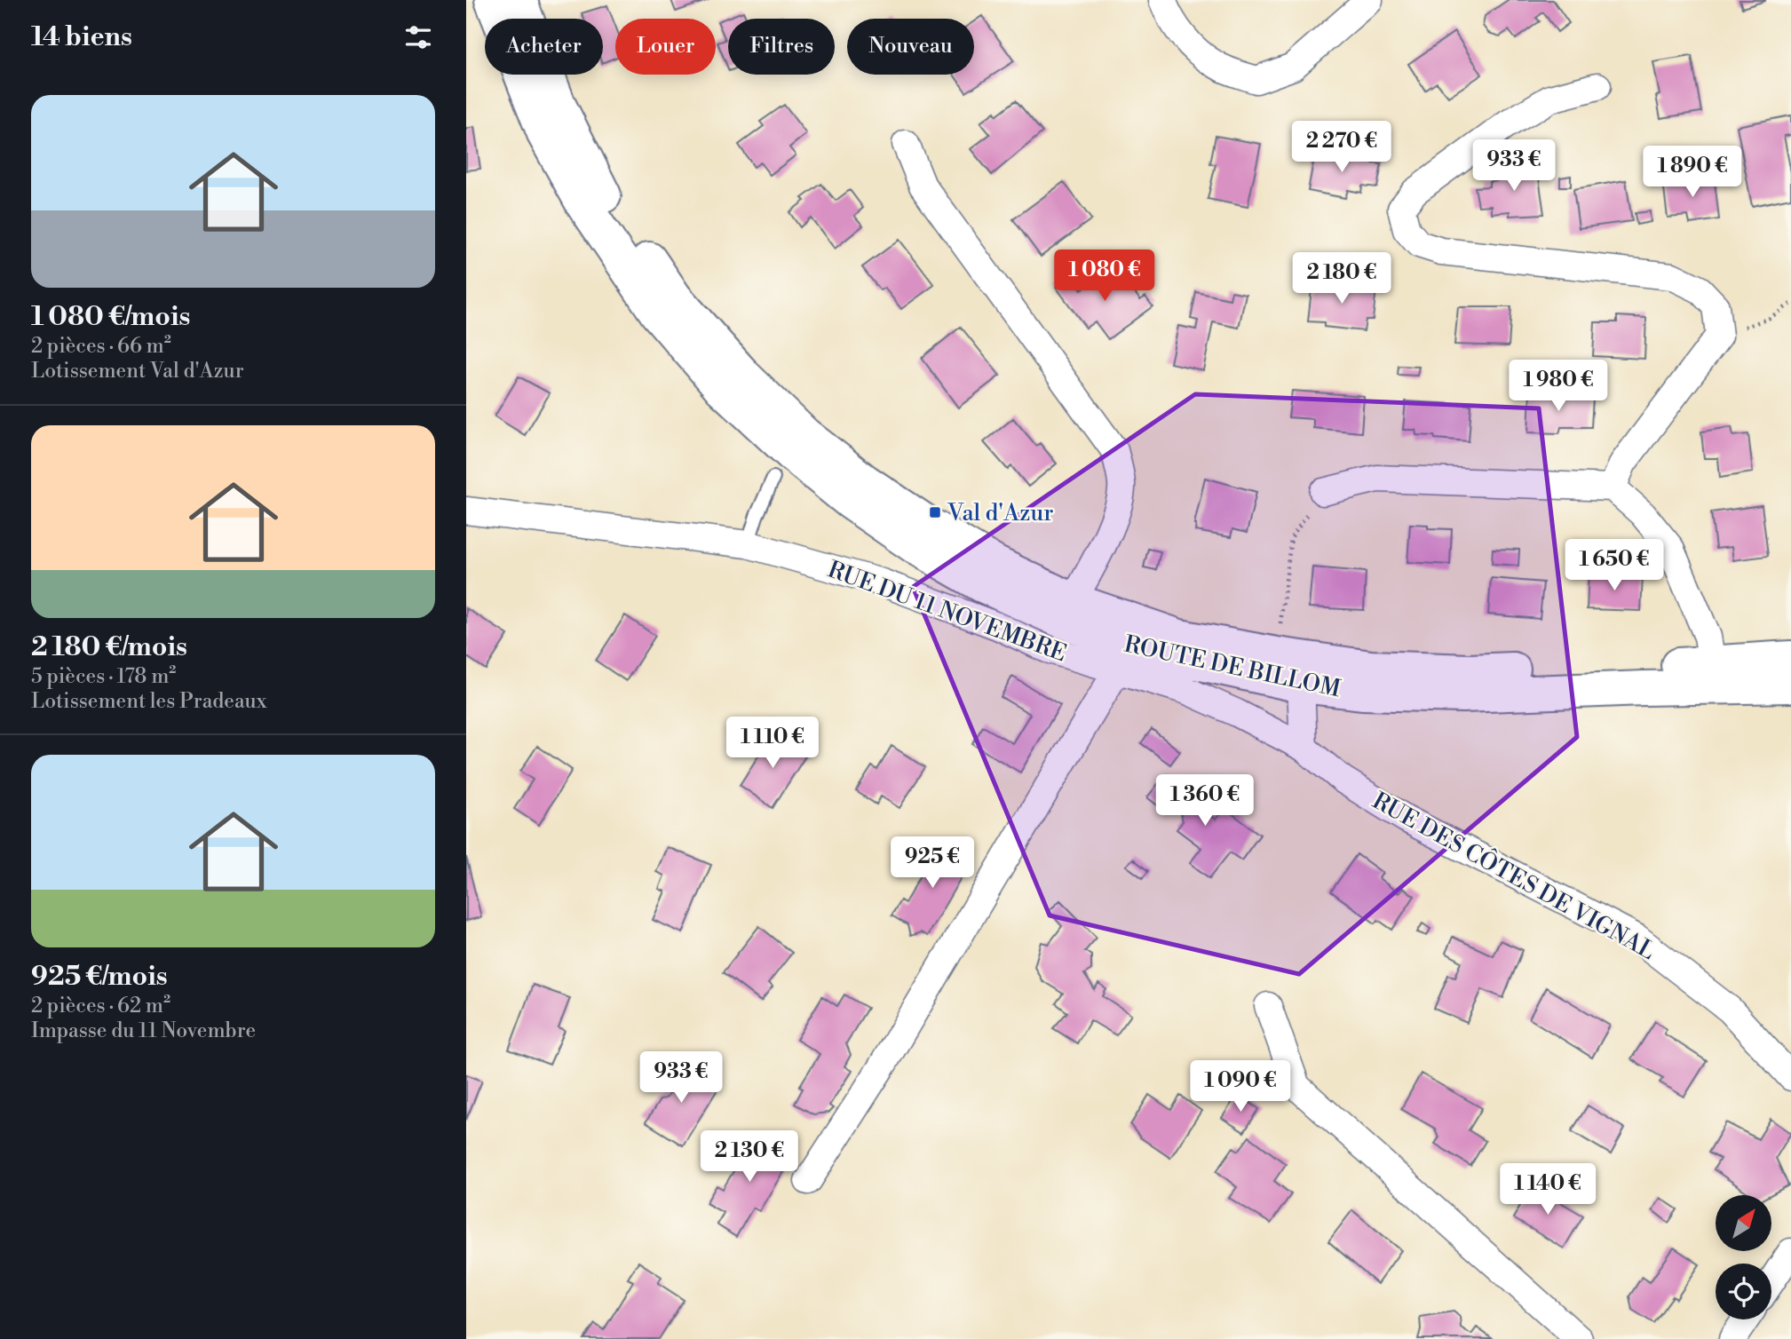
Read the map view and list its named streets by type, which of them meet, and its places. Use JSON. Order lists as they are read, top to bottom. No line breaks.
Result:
{"streets":{"main road":["ROUTE DE BILLOM"],"street":["RUE DU 11 NOVEMBRE","RUE DES CÔTES DE VIGNAL"]},"crossings":[["RUE DU 11 NOVEMBRE","RUE DES CÔTES DE VIGNAL"]],"places":{"transit":["Val d'Azur"]},"north":"top right","page":{"heading":"14 biens","chip":["Acheter","Louer","Filtres","Nouveau"],"list":[{"name":"1 080 €/mois","note":"2 pièces · 66 m² · Lotissement Val d'Azur"},{"name":"2 180 €/mois","note":"5 pièces · 178 m² · Lotissement les Pradeaux"},{"name":"925 €/mois","note":"2 pièces · 62 m² · Impasse du 11 Novembre"}],"price":["2 270 €","933 €","1 890 €","1 080 €","2 180 €","1 980 €","1 650 €","1 110 €","1 360 €","925 €","933 €","1 090 €","2 130 €","1 140 €"]}}
